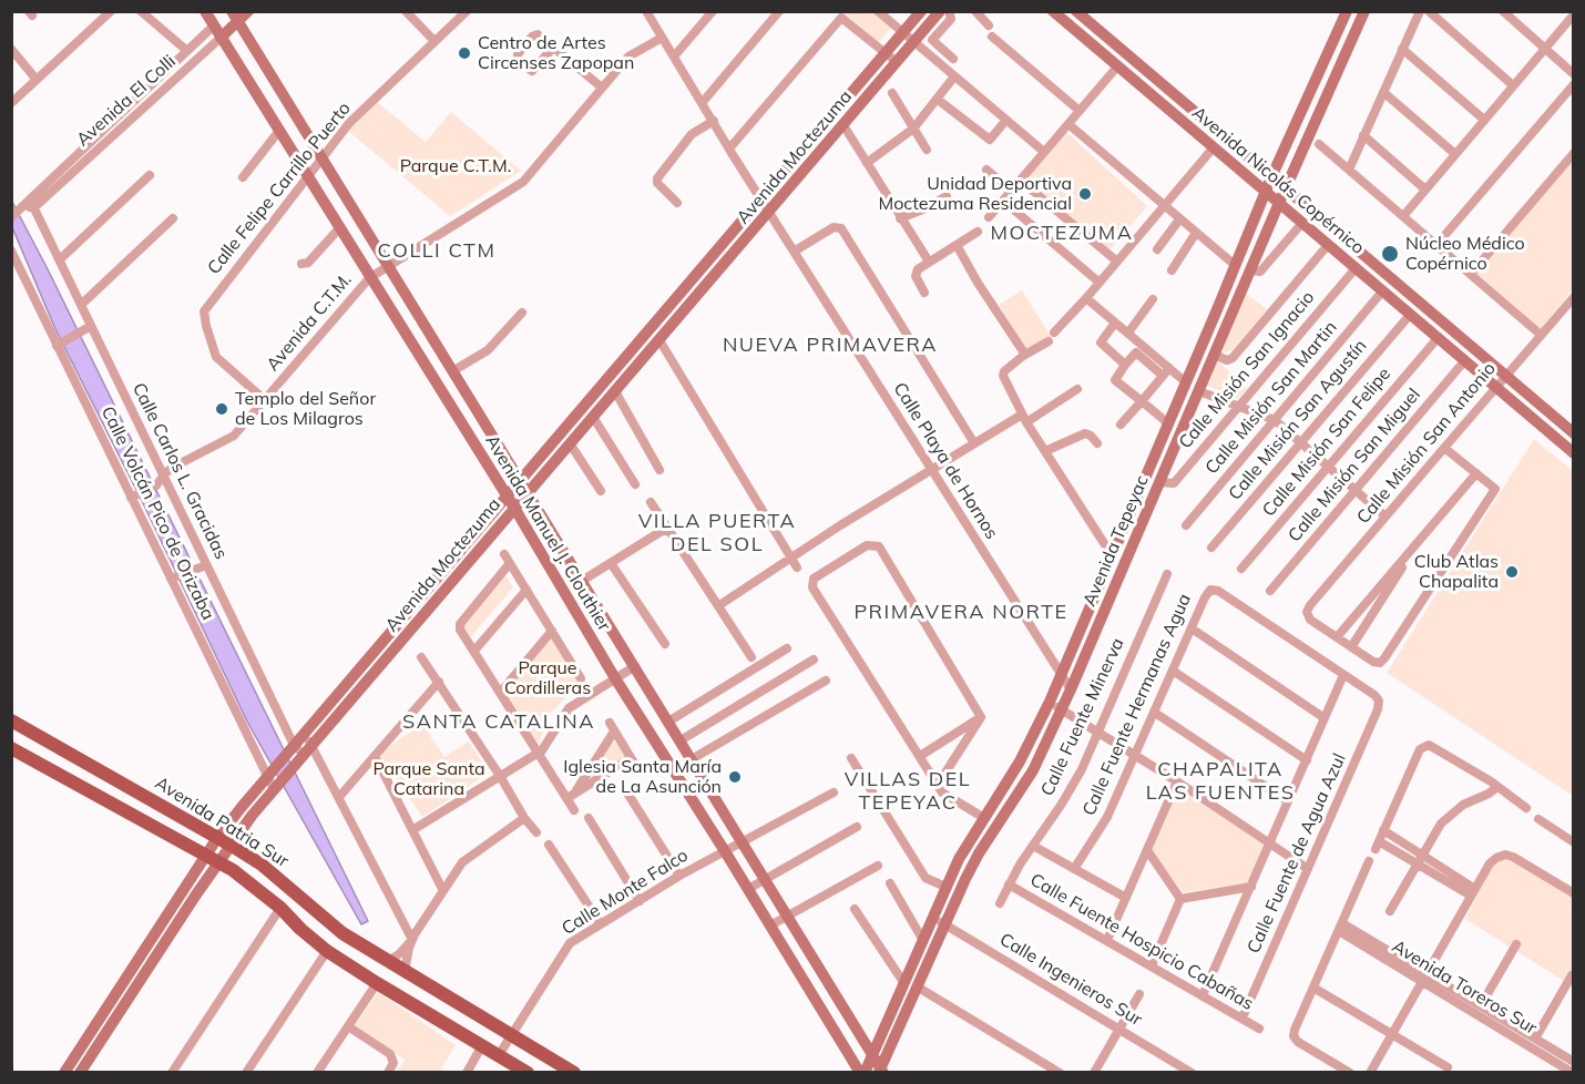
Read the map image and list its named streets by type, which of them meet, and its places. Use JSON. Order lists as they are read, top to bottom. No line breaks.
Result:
{"streets":{"main road":["Avenida Patria Sur"],"street":["Avenida El Colli","Avenida Moctezuma","Avenida Nicolás Copérnico","Calle Felipe Carrillo Puerto","Avenida C.T.M.","Calle Misión San Ignacio","Calle Misión San Martin","Calle Misión San Agustín","Calle Misión San Felipe","Calle Misión San Antonio","Calle Playa de Hornos","Calle Misión San Miguel","Calle Carlos L. Gracidas","Calle Volcán Pico de Orizaba","Avenida Manuel J. Clouthier","Avenida Tepeyac","Calle Fuente Hermanas Agua","Calle Fuente Minerva","Calle Fuente de Agua Azul","Calle Monte Falco","Calle Fuente Hospicio Cabañas","Calle Ingenieros Sur","Avenida Toreros Sur"]},"crossings":[["Avenida El Colli","Calle Carlos L. Gracidas"],["Avenida El Colli","Avenida Manuel J. Clouthier"],["Avenida Moctezuma","Calle Playa de Hornos"],["Avenida Moctezuma","Calle Carlos L. Gracidas"],["Avenida Moctezuma","Calle Volcán Pico de Orizaba"],["Avenida Moctezuma","Avenida Manuel J. Clouthier"],["Avenida Moctezuma","Avenida Patria Sur"],["Avenida Nicolás Copérnico","Calle Misión San Ignacio"],["Avenida Nicolás Copérnico","Calle Misión San Martin"],["Avenida Nicolás Copérnico","Calle Misión San Agustín"],["Avenida Nicolás Copérnico","Calle Misión San Felipe"],["Avenida Nicolás Copérnico","Calle Misión San Antonio"],["Avenida Nicolás Copérnico","Calle Misión San Miguel"],["Avenida Nicolás Copérnico","Avenida Tepeyac"],["Calle Felipe Carrillo Puerto","Avenida C.T.M."],["Calle Felipe Carrillo Puerto","Avenida Manuel J. Clouthier"],["Avenida C.T.M.","Calle Playa de Hornos"],["Avenida C.T.M.","Calle Carlos L. Gracidas"],["Avenida C.T.M.","Avenida Manuel J. Clouthier"],["Calle Misión San Ignacio","Avenida Tepeyac"],["Calle Playa de Hornos","Avenida Tepeyac"],["Avenida Manuel J. Clouthier","Avenida Tepeyac"],["Avenida Manuel J. Clouthier","Calle Monte Falco"],["Avenida Tepeyac","Calle Ingenieros Sur"],["Calle Fuente Hermanas Agua","Calle Fuente de Agua Azul"],["Calle Fuente Minerva","Calle Fuente Hospicio Cabañas"],["Avenida Patria Sur","Calle Monte Falco"],["Calle Fuente de Agua Azul","Calle Fuente Hospicio Cabañas"]],"districts":["MOCTEZUMA","COLLI CTM","NUEVA PRIMAVERA","VILLA PUERTA DEL SOL","PRIMAVERA NORTE","SANTA CATALINA","CHAPALITA LAS FUENTES","VILLAS DEL TEPEYAC"],"parks":["Parque C.T.M.","Parque Cordilleras","Parque Santa Catarina"],"places":["Centro de Artes Circenses Zapopan","Unidad Deportiva Moctezuma Residencial","Núcleo Médico Copérnico","Templo del Señor de Los Milagros","Club Atlas Chapalita","Iglesia Santa María de La Asunción"]}
